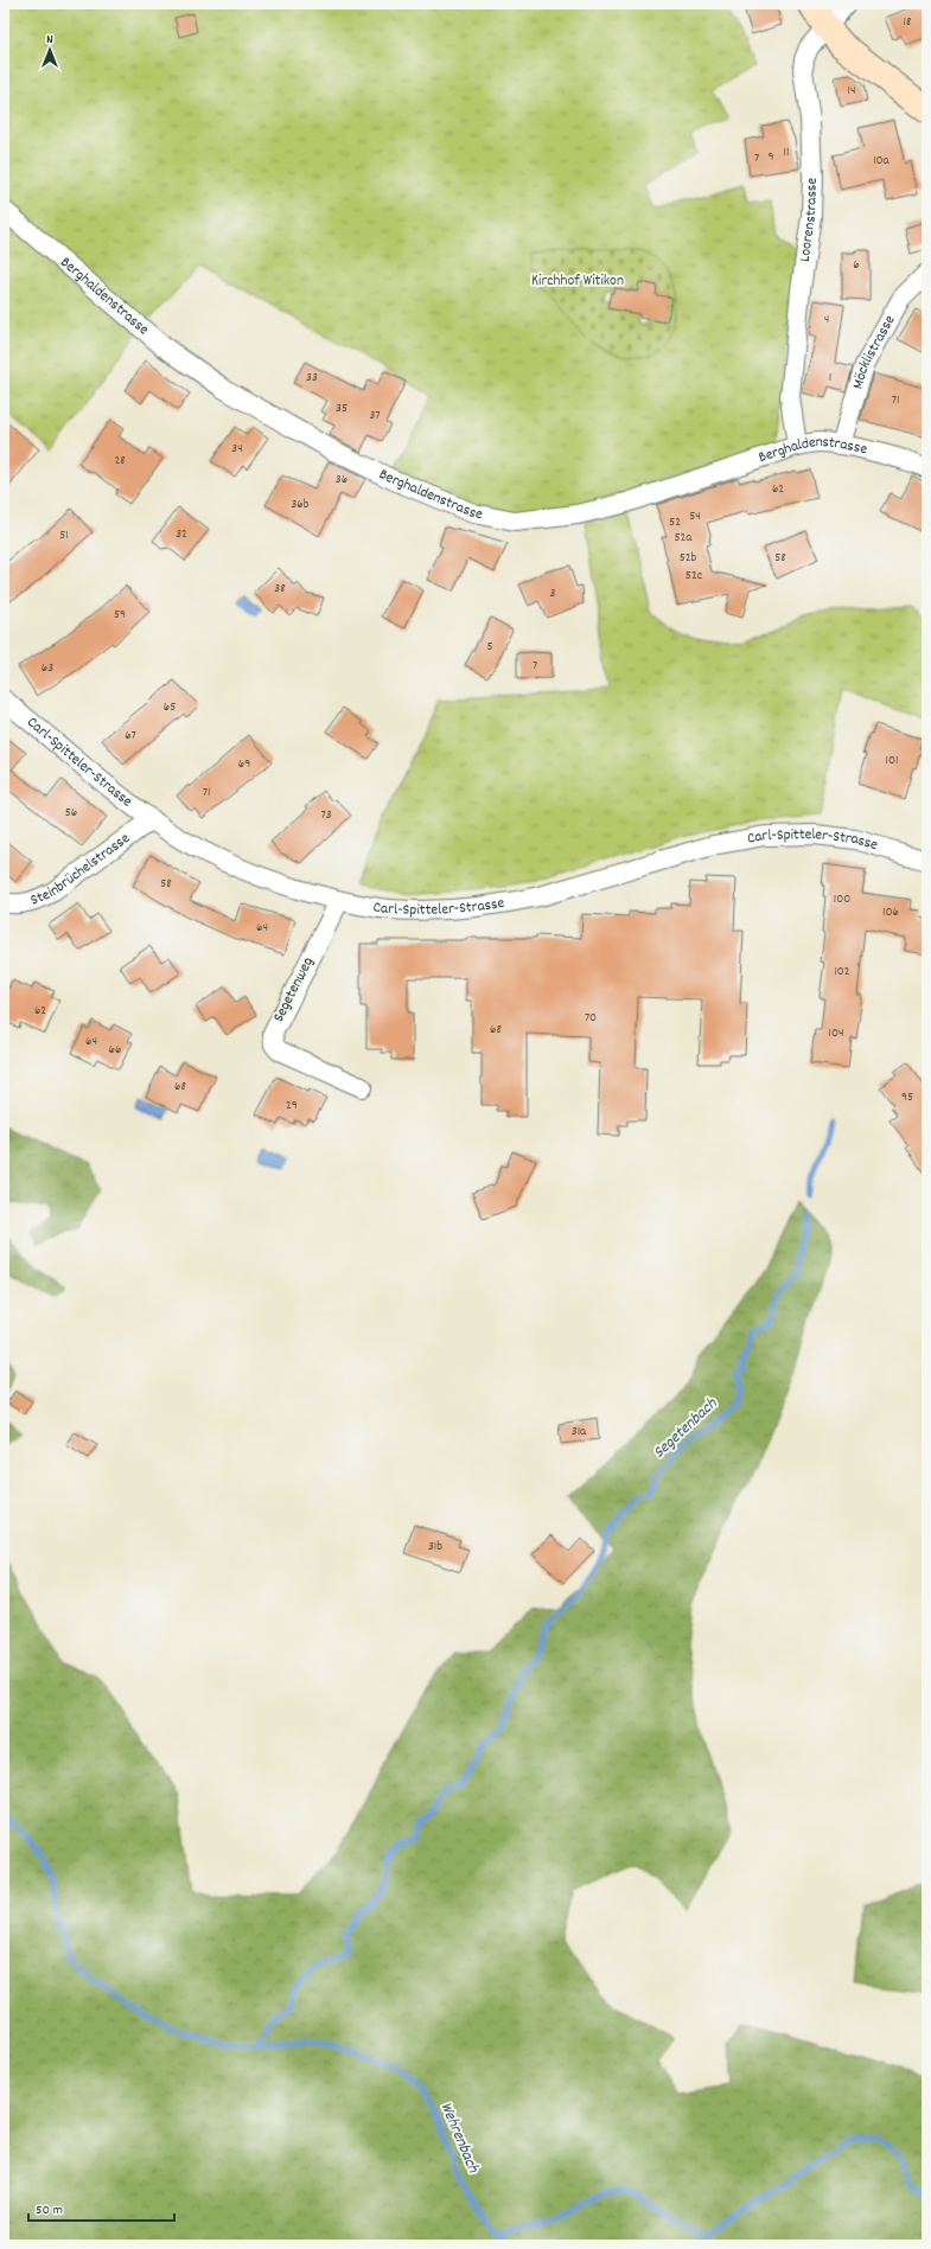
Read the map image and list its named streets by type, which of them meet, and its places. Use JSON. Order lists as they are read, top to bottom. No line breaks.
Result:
{"streets":{"street":["Loorenstrasse","Berghaldenstrasse","Möcklistrasse","Carl-Spitteler-Strasse","Steinbrüchelstrasse","Segetenweg"]},"crossings":[["Loorenstrasse","Berghaldenstrasse"],["Berghaldenstrasse","Möcklistrasse"],["Carl-Spitteler-Strasse","Steinbrüchelstrasse"],["Carl-Spitteler-Strasse","Segetenweg"]],"water":["Segetenbach","Wehrenbach"],"parks":["Kirchhof Witikon"],"house_numbers":["18","14","11","9","7","10a","6","4","33","1","71","35","37","34","28","36","62","36b","54","52","32","51","52a","52b","58","52c","38","3","59","5","7","63","65","67","101","69","71","56","73","58","100","106","64","102","62","70","68","104","64","66","68","95","29","31a","31b"],"scale_bar":"50 m","north":"top"}
